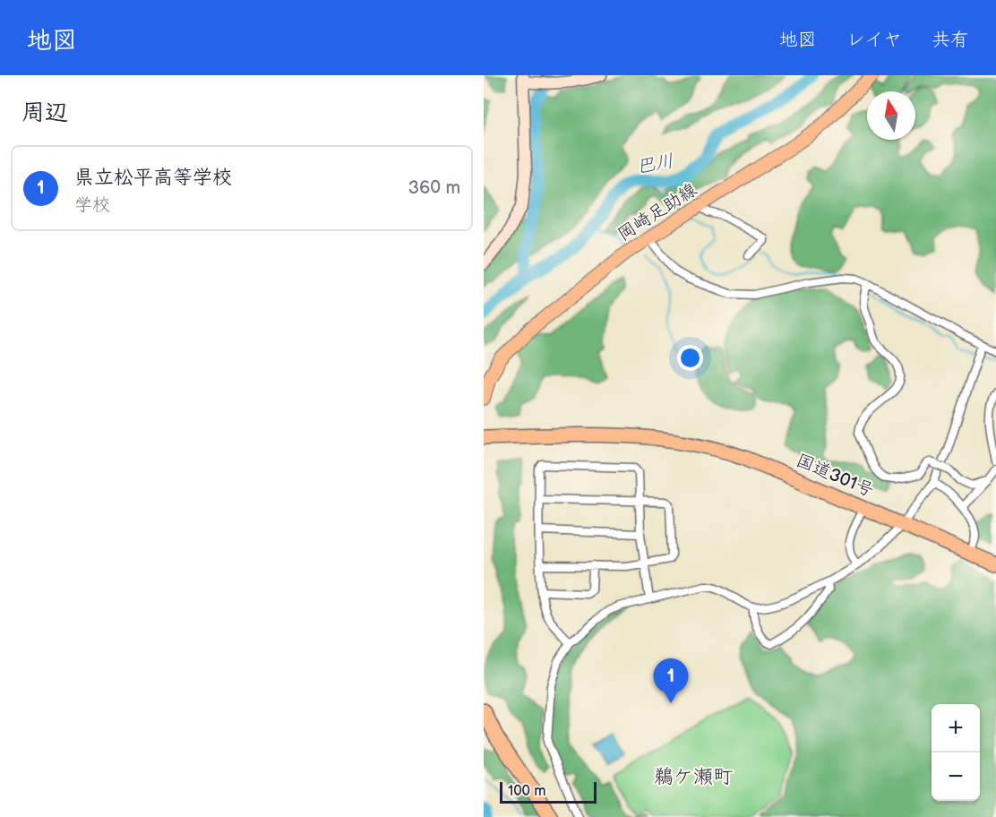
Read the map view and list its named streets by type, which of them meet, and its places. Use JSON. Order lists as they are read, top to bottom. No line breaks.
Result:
{"streets":{"highway":["国道301号"],"main road":["岡崎足助線"]},"districts":["鵜ケ瀬町"],"water":["巴川"],"scale_bar":"100 m","north":"top","page":{"header":"地図","nav":["地図","レイヤ","共有"],"heading":"周辺","list":[{"mark":"1","name":"県立松平高等学校","note":"学校","value":"360 m"}],"pins":"1","map_buttons":["+","−"],"scale":"100 m"}}
